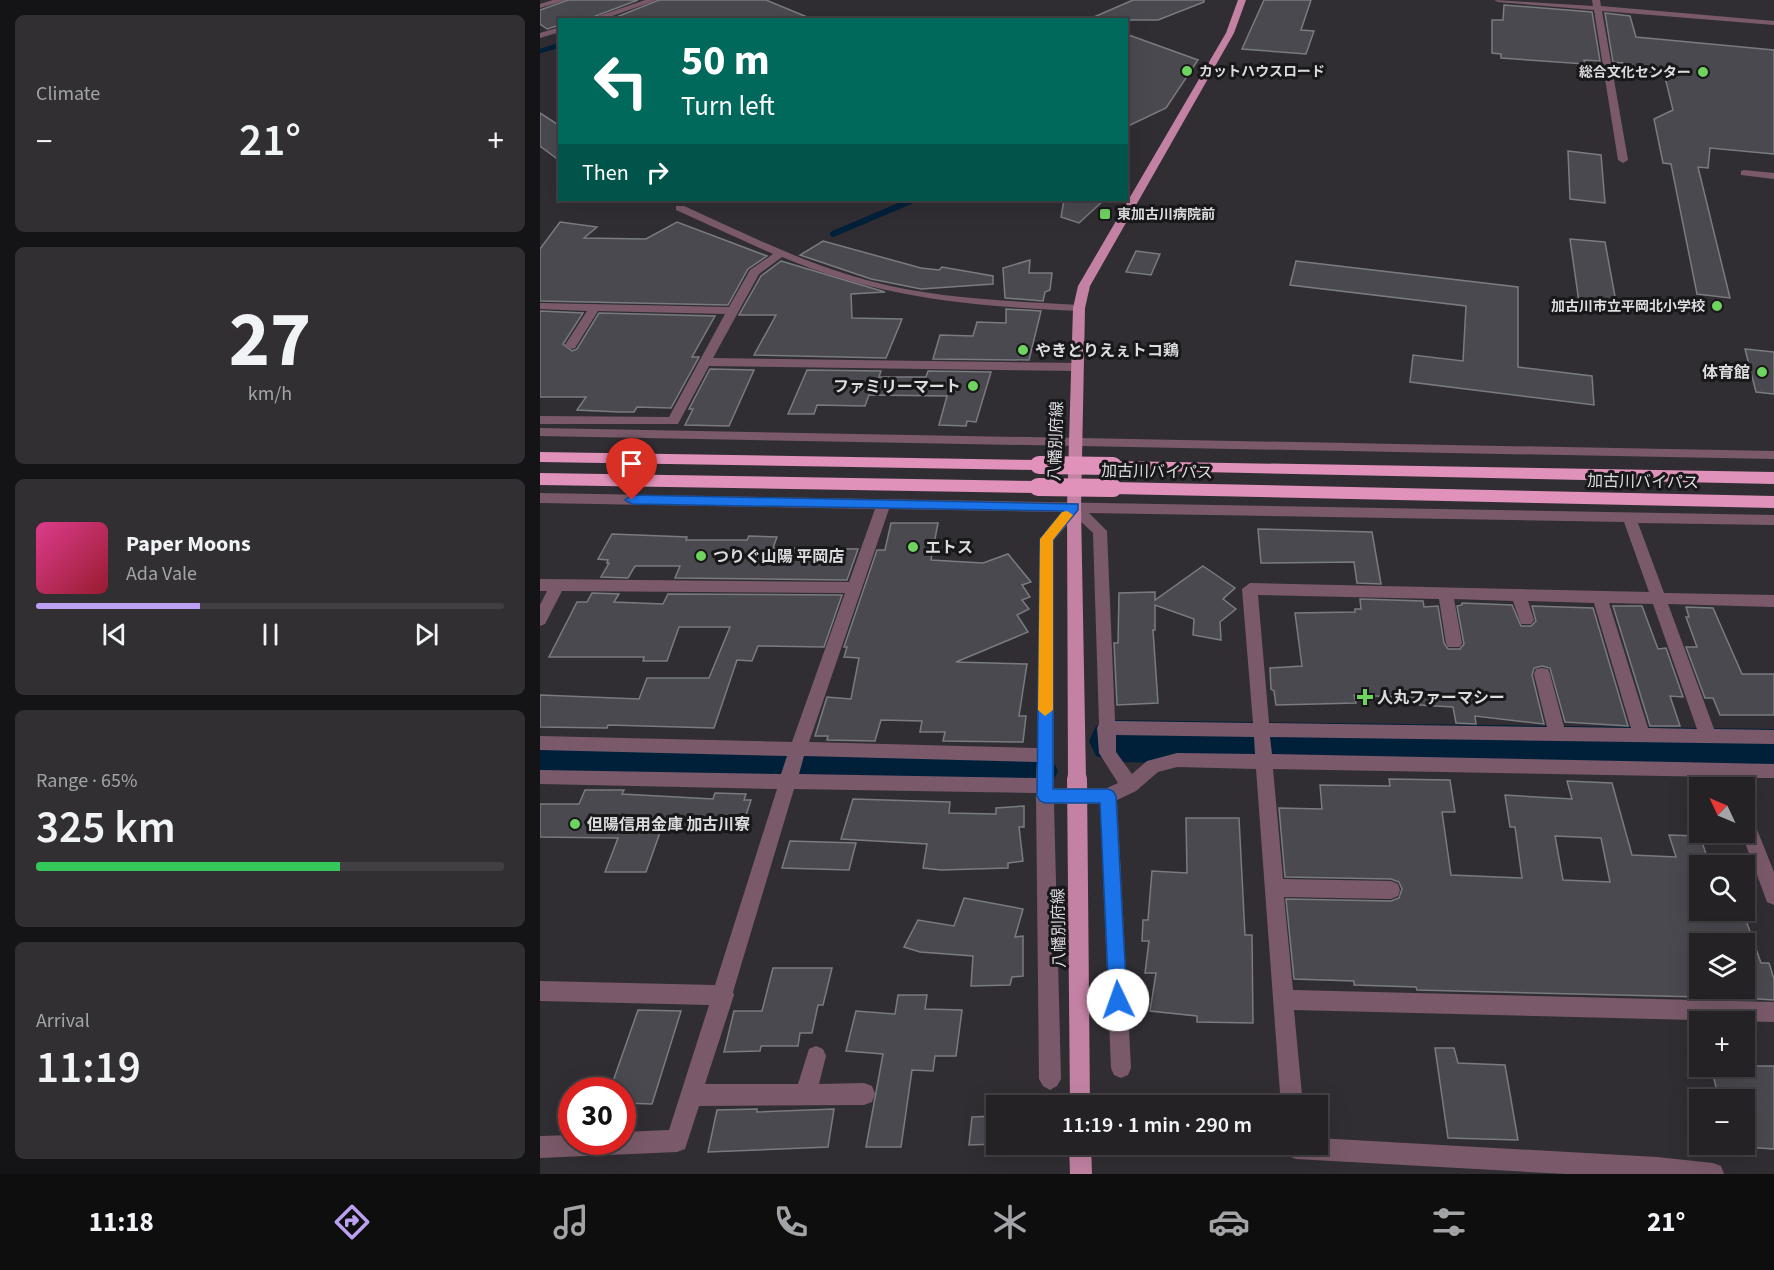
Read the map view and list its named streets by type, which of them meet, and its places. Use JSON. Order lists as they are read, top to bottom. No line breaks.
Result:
{"streets":{"highway":["加古川バイパス"],"main road":["八幡別府線"]},"places":{"other":["カットハウスロード","総合文化センター","加古川市立平岡北小学校","やきとりえぇトコ鶏","体育館","ファミリーマート","エトス","つりぐ山陽 平岡店","但陽信用金庫 加古川寮"],"transit":["東加古川病院前"],"health":["人丸ファーマシー"]},"north":"top left","page":{"tile":["Climate",["27","km/h"],["Range · 65%","325 km"],["Arrival","11:19"]],"turn":["50 m","Turn left"],"heat":["−","21°","+"],"then":"Then","song":["Paper Moons","Ada Vale"],"map_buttons":["+","−"],"limit":"30","trip":"11:19 · 1 min · 290 m","tabs":["11:18","21°"]}}
